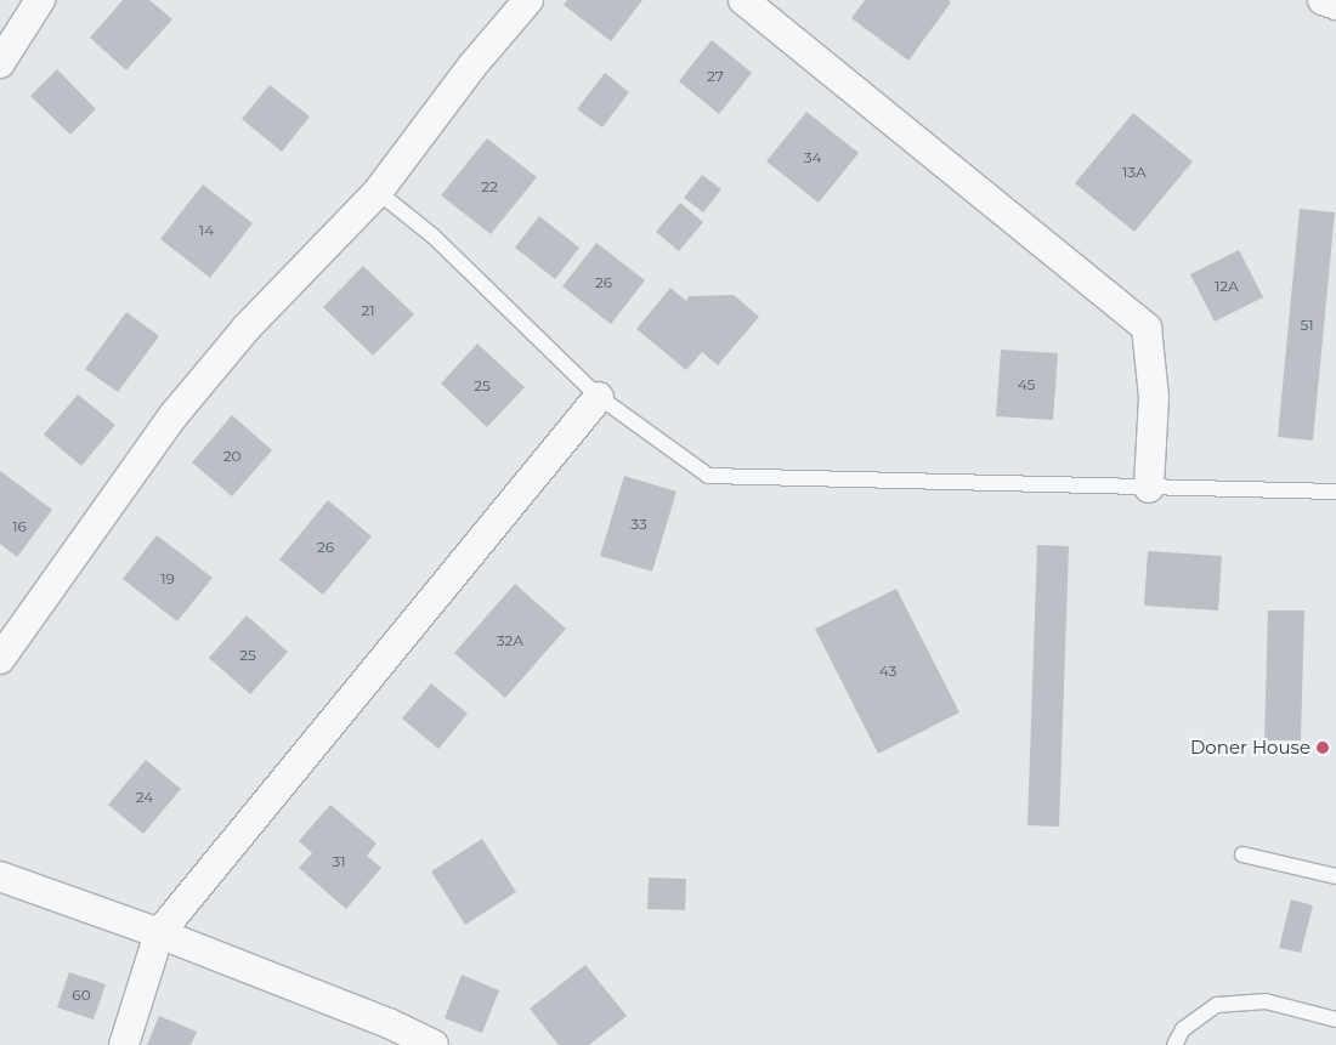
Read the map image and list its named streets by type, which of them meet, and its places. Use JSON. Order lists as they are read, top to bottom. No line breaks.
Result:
{"places":["Doner House"],"house_numbers":["27","34","13А","22","14","26","12А","21","51","45","25","20","33","16","26","19","32А","25","43","24","31","60"]}
